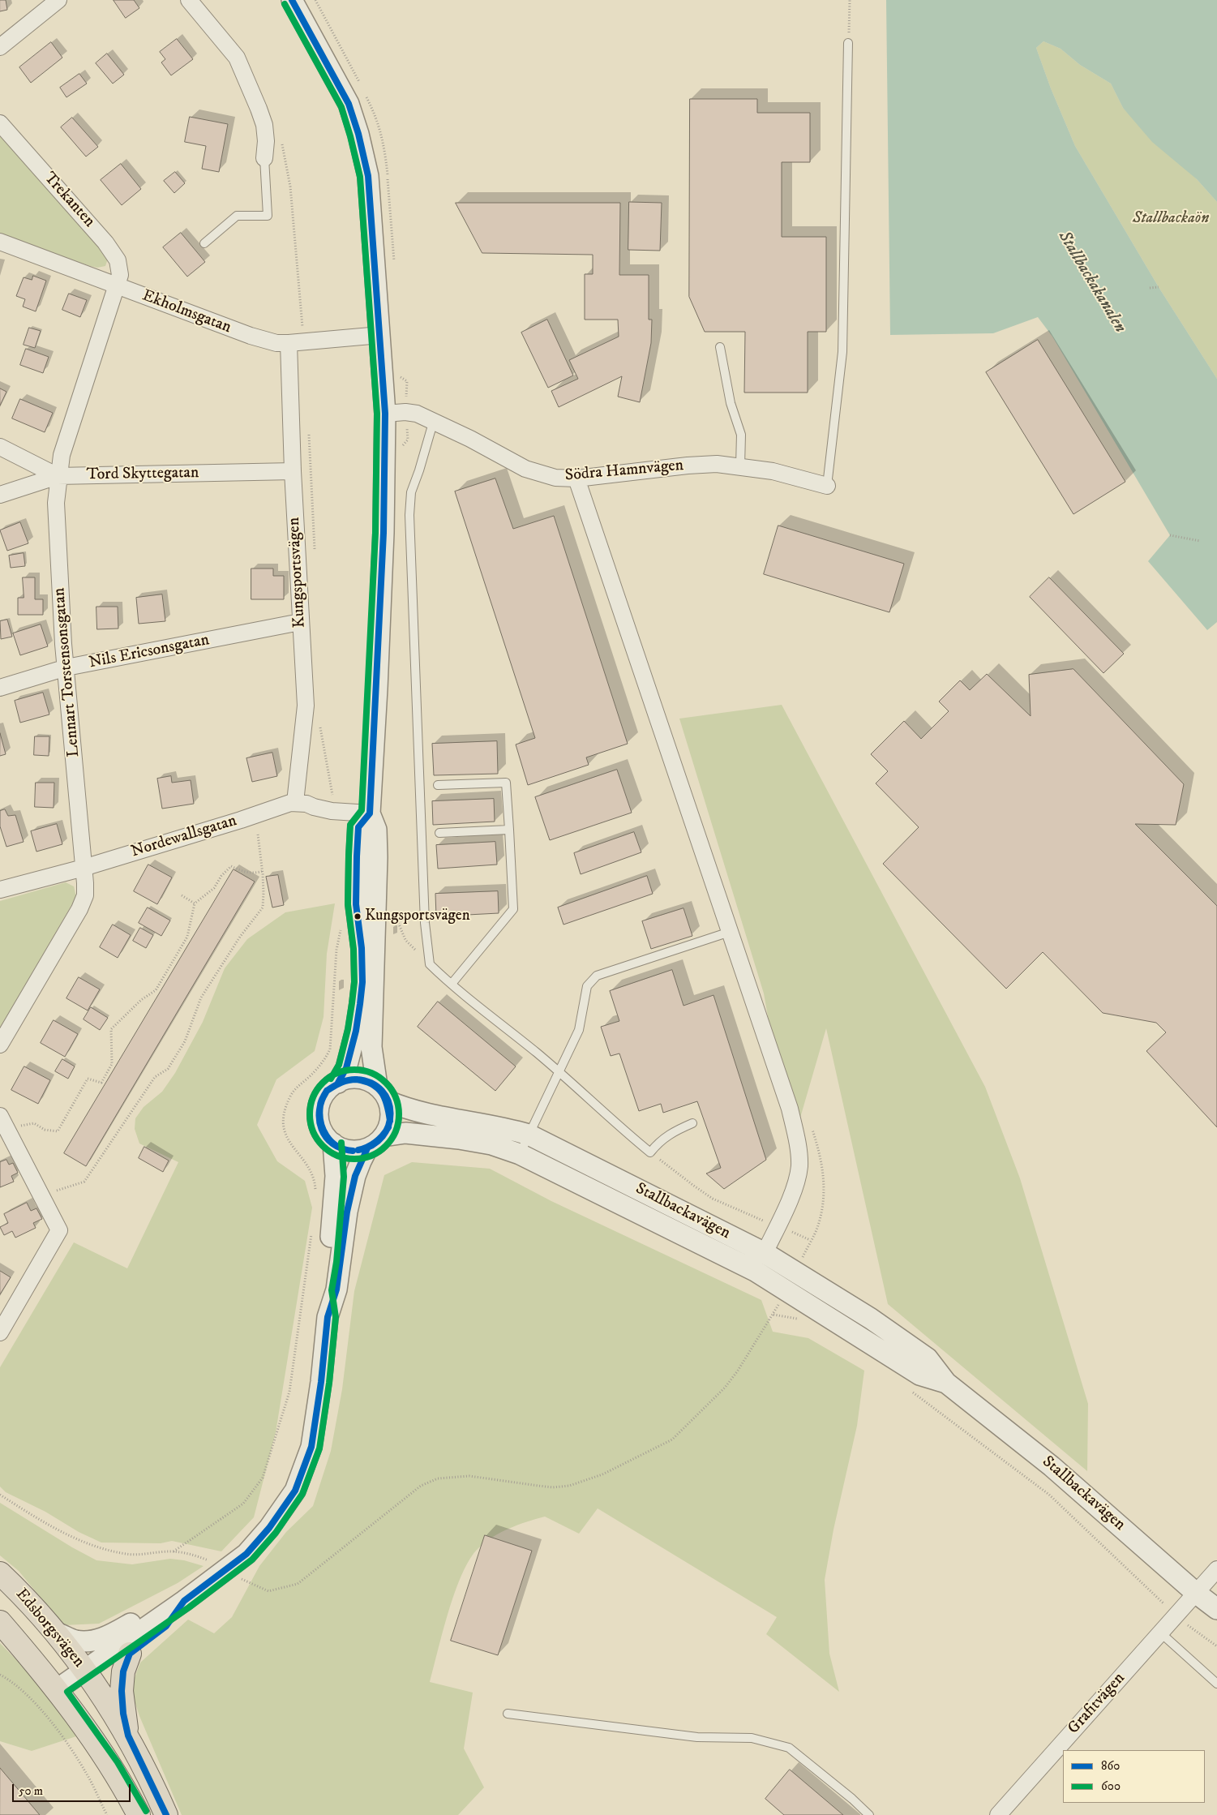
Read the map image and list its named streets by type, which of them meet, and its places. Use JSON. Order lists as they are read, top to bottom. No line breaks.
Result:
{"streets":{"highway":["Edsborgsvägen"],"street":["Trekanten","Ekholmsgatan","Södra Hamnvägen","Tord Skyttegatan","Kungsportsvägen","Nils Ericsonsgatan","Lennart Torstensonsgatan","Nordewallsgatan","Stallbackavägen","Grafitvägen"]},"crossings":[["Trekanten","Ekholmsgatan"],["Trekanten","Lennart Torstensonsgatan"],["Ekholmsgatan","Kungsportsvägen"],["Ekholmsgatan","Lennart Torstensonsgatan"],["Tord Skyttegatan","Kungsportsvägen"],["Tord Skyttegatan","Lennart Torstensonsgatan"],["Kungsportsvägen","Nils Ericsonsgatan"],["Kungsportsvägen","Nordewallsgatan"],["Nils Ericsonsgatan","Lennart Torstensonsgatan"],["Lennart Torstensonsgatan","Nordewallsgatan"],["Stallbackavägen","Grafitvägen"]],"water":["Stallbackakanalen"],"parks":["Stallbackaön"],"places":["Kungsportsvägen"],"lines":["transit line 860","transit line 600"],"legend":["860","600"],"scale_bar":"50 m"}
